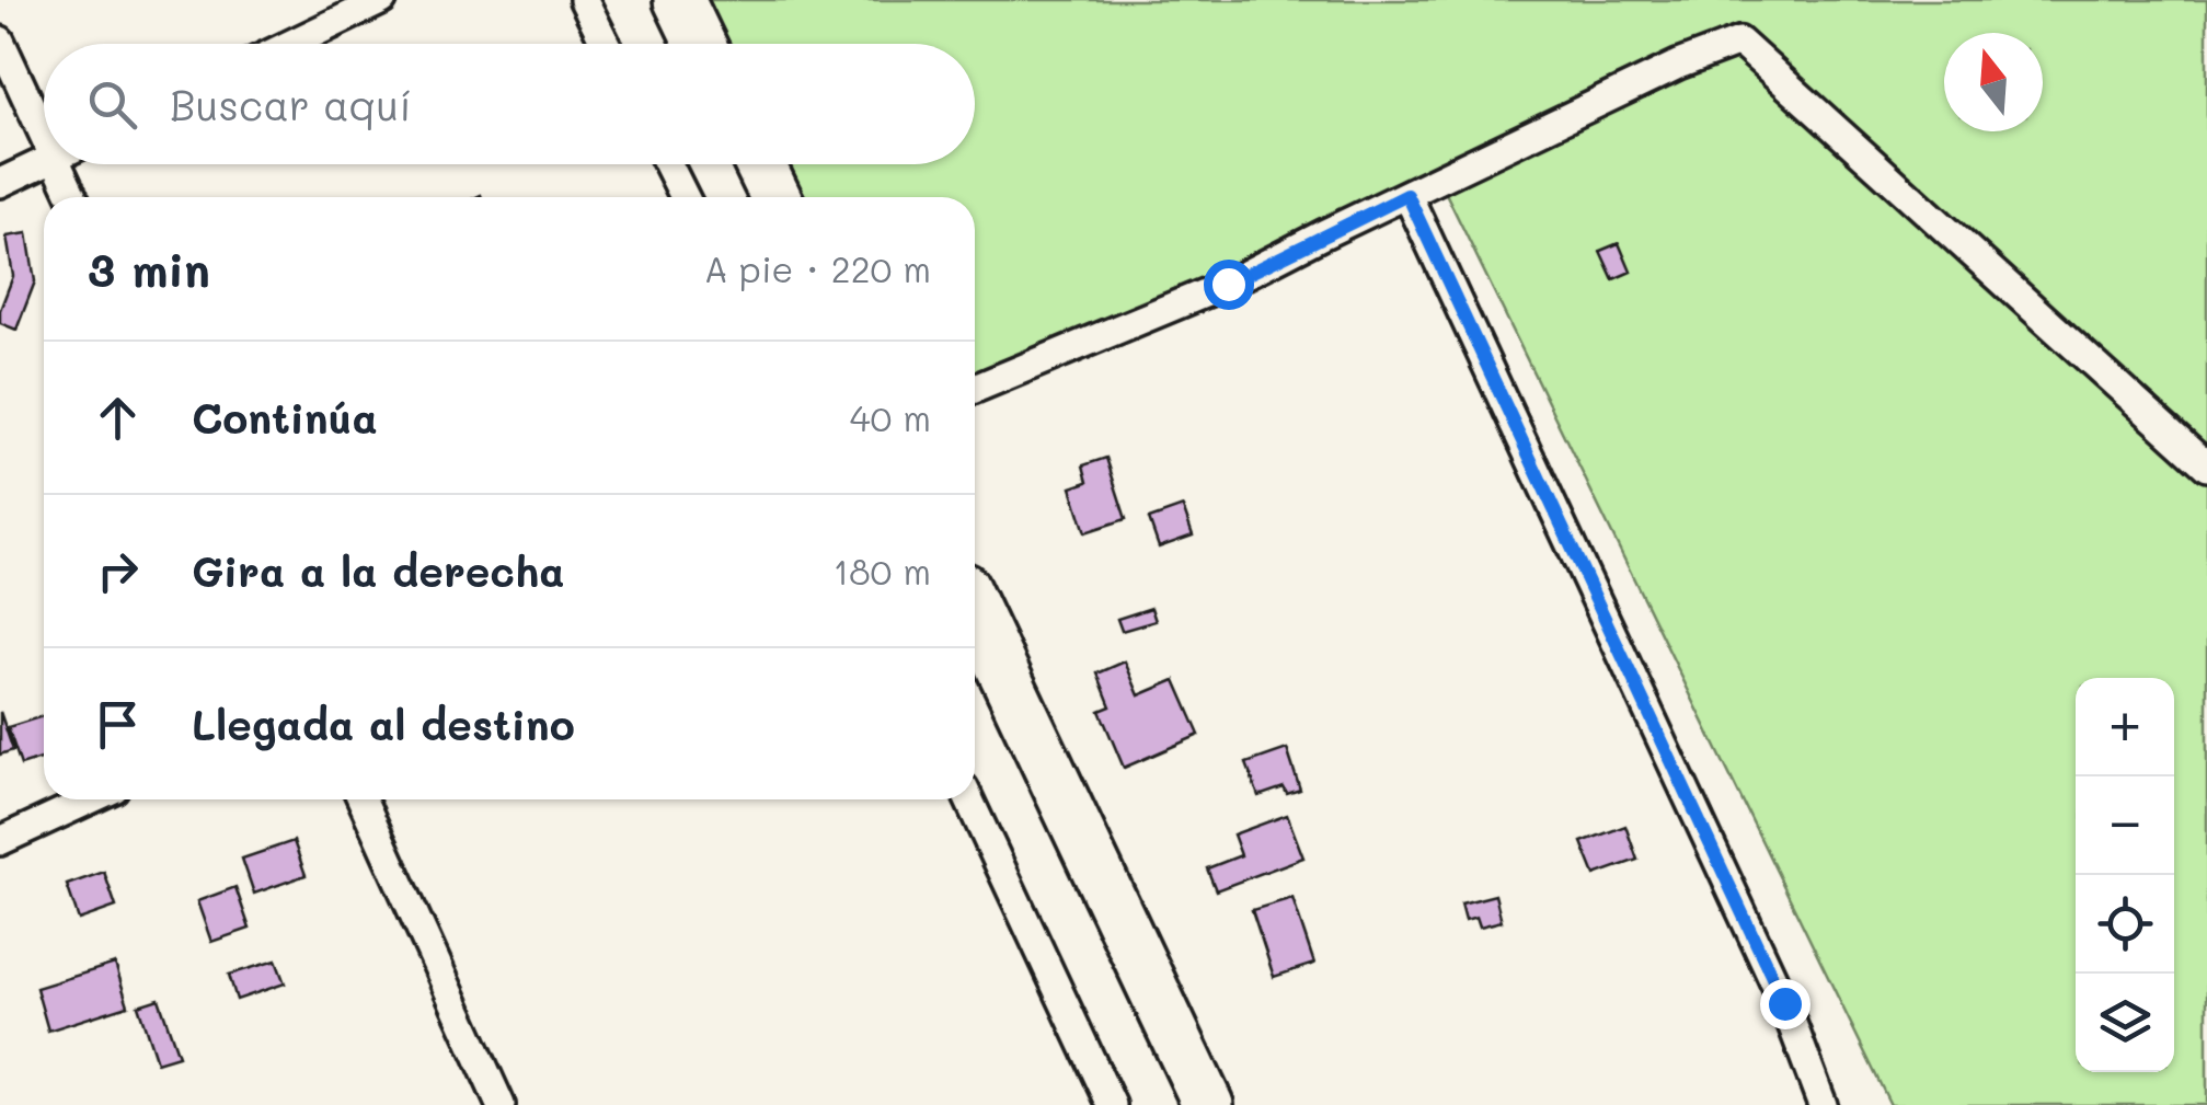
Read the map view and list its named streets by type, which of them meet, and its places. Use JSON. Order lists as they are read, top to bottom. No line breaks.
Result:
{"north":"top","page":{"search":"Buscar aquí","heading":["3 min","A pie · 220 m"],"list":[["Continúa","40 m"],["Gira a la derecha","180 m"],"Llegada al destino"],"map_buttons":["+","−"]}}
